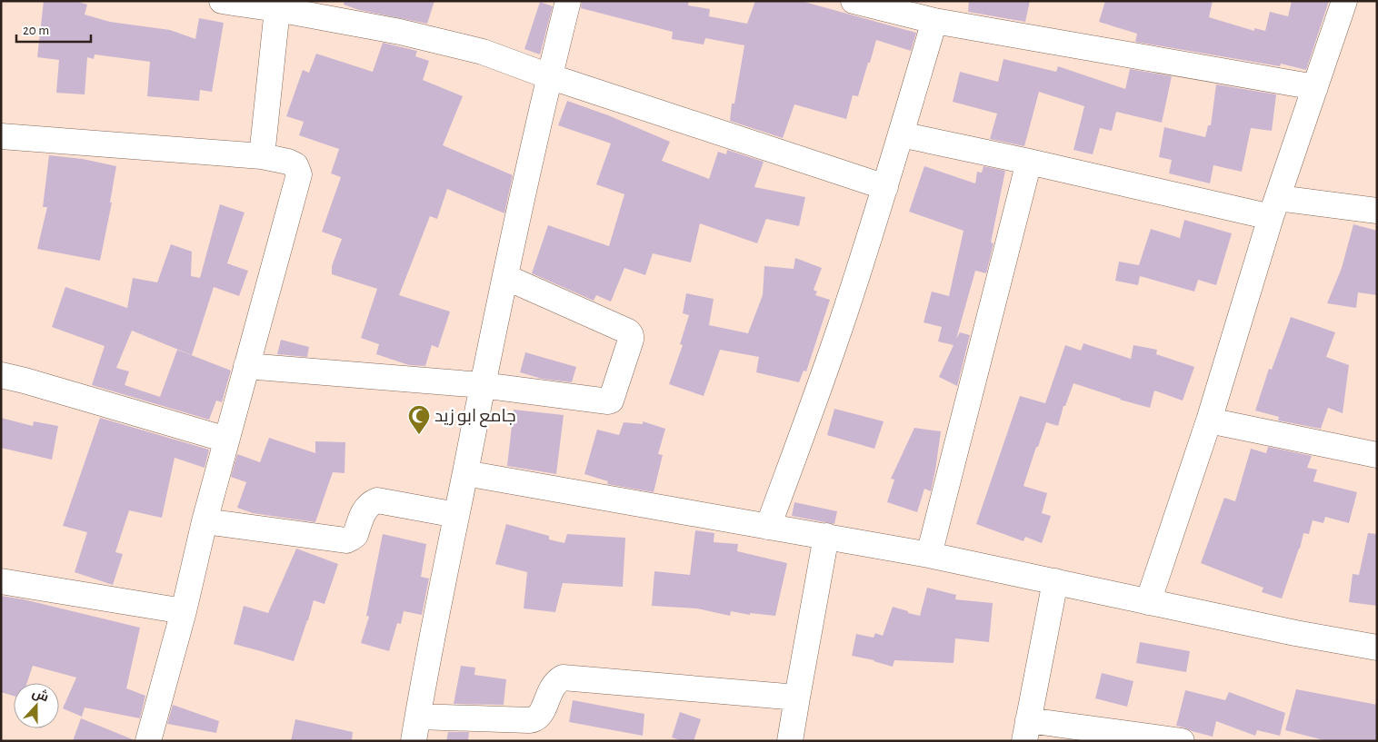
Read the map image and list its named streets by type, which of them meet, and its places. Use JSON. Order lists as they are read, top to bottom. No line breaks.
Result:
{"places":{"mosque":["جامع ابو زيد"]},"scale_bar":"20 m","north":"top"}
